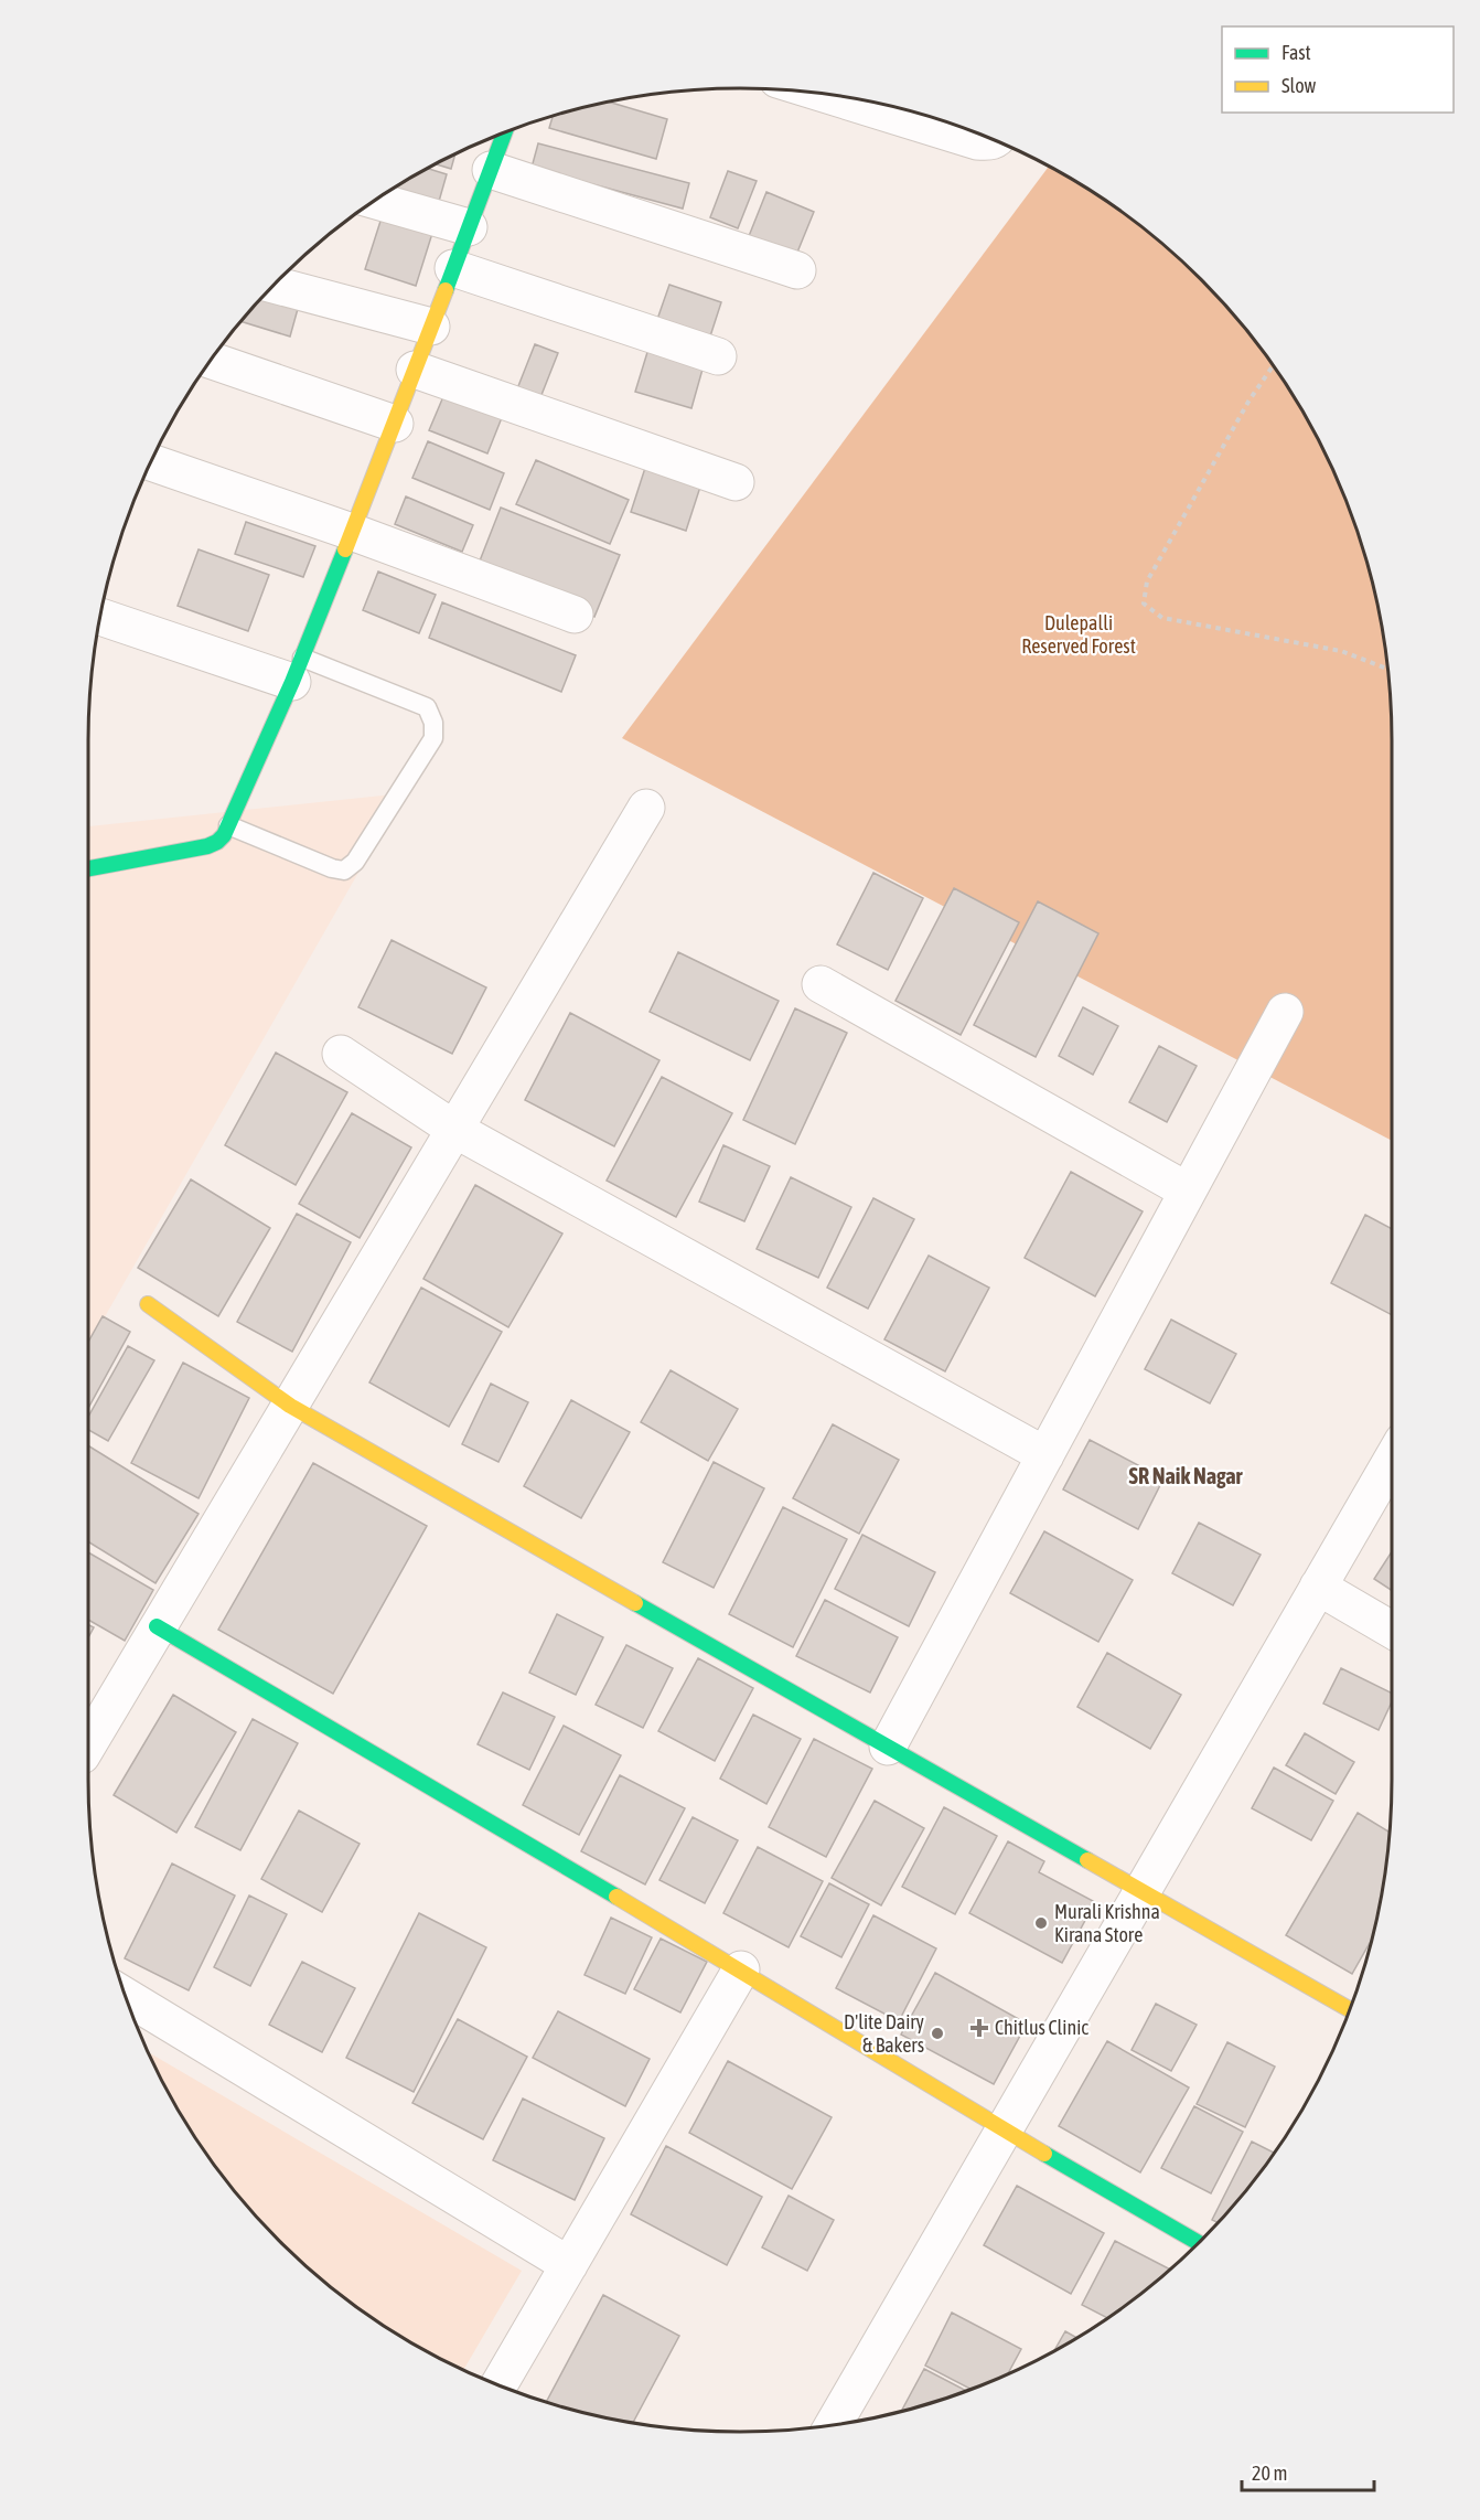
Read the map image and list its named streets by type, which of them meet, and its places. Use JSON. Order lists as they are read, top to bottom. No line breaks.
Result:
{"districts":["SR Naik Nagar"],"parks":["Dulepalli Reserved Forest"],"places":{"other":["Murali Krishna Kirana Store","D'lite Dairy & Bakers"],"health":["Chitlus Clinic"]},"legend":["Fast","Slow"],"scale_bar":"20 m"}
